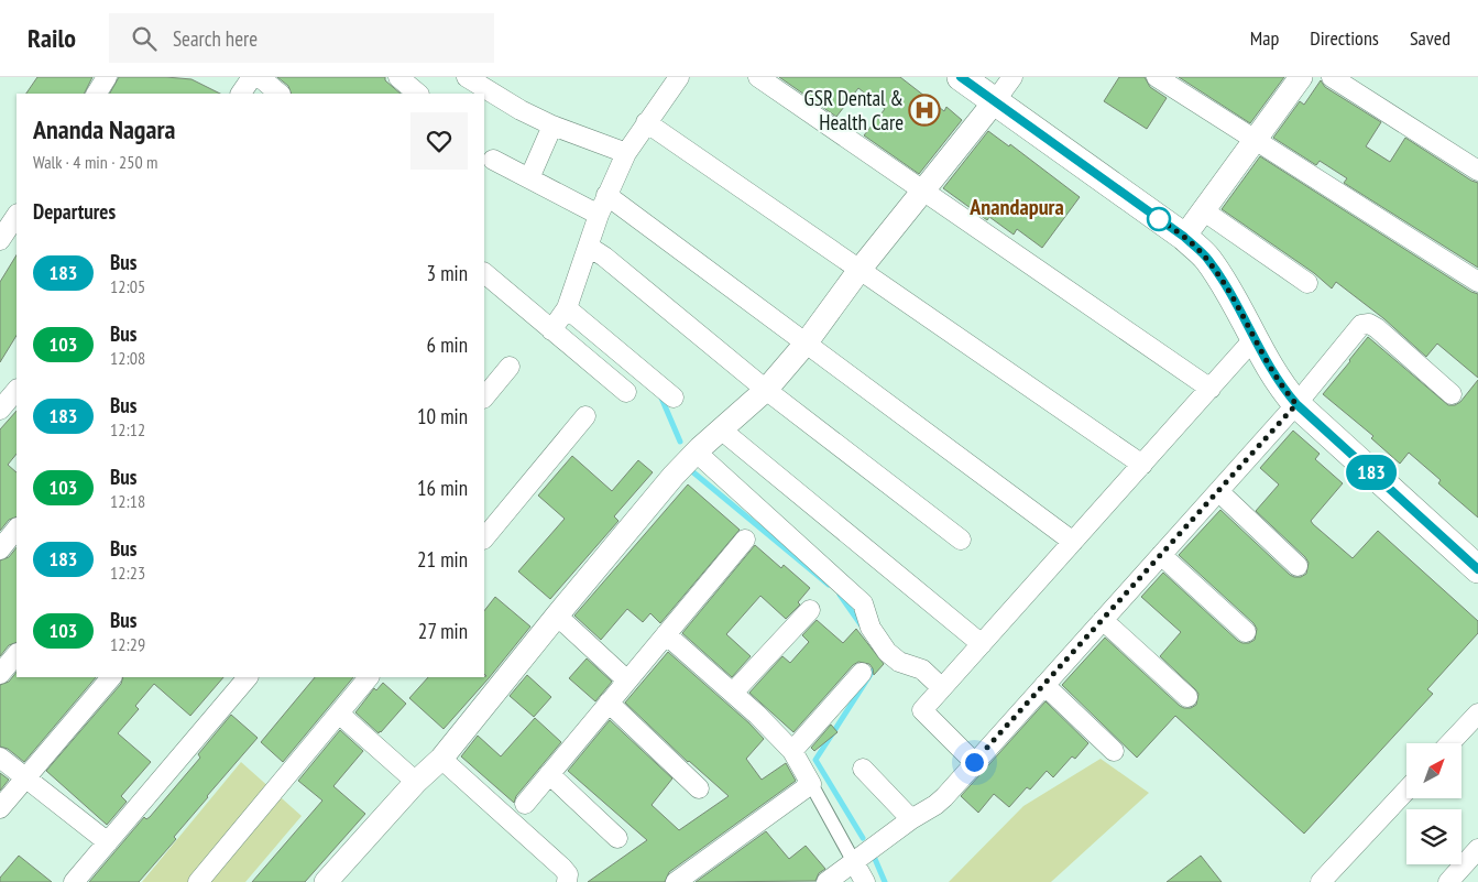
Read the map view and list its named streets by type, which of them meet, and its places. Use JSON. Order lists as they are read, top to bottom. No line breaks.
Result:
{"districts":["Anandapura"],"places":{"hospital":["GSR Dental & Health Care"]},"lines":["bus line 183"],"north":"top right","page":{"header":"Railo","search":"Search here","nav":["Map","Directions","Saved"],"on_map":"183","heading":[["Ananda Nagara","Walk · 4 min · 250 m"],"Departures"],"list":[{"mark":"183","name":"Bus","note":"12:05","value":"3 min"},{"mark":"103","name":"Bus","note":"12:08","value":"6 min"},{"mark":"183","name":"Bus","note":"12:12","value":"10 min"},{"mark":"103","name":"Bus","note":"12:18","value":"16 min"},{"mark":"183","name":"Bus","note":"12:23","value":"21 min"},{"mark":"103","name":"Bus","note":"12:29","value":"27 min"}]}}
